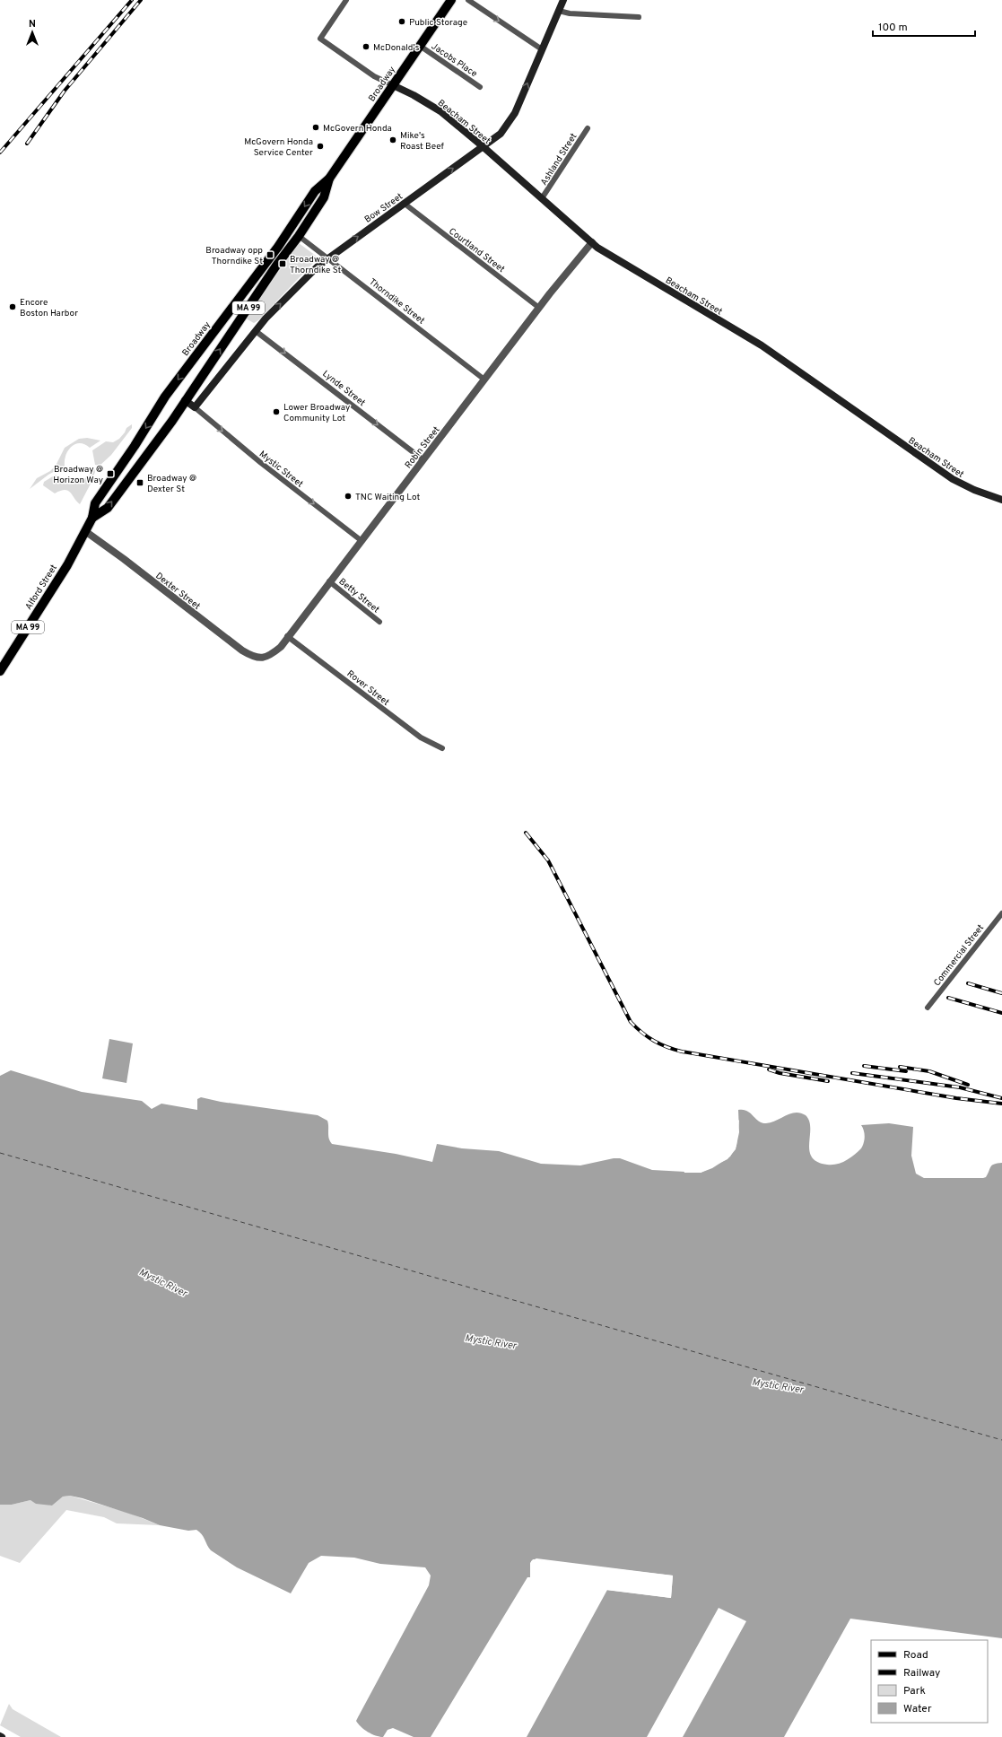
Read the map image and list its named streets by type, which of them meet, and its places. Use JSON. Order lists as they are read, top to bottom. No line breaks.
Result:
{"streets":{"main road":["Broadway","Beacham Street","Bow Street","MA 99","Alford Street"],"street":["Jacobs Place","Ashland Street","Courtland Street","Thorndike Street","Lynde Street","Robin Street","Mystic Street","Dexter Street","Betty Street","Rover Street","Commercial Street"]},"crossings":[["Jacobs Place","Broadway"],["Broadway","Beacham Street"],["Broadway","Thorndike Street"],["Broadway","Alford Street"],["Broadway","Dexter Street"],["Beacham Street","Ashland Street"],["Beacham Street","Bow Street"],["Beacham Street","Robin Street"],["Bow Street","Courtland Street"],["Bow Street","Thorndike Street"],["Bow Street","Lynde Street"],["Bow Street","Mystic Street"],["Courtland Street","Robin Street"],["Thorndike Street","Robin Street"],["Lynde Street","Robin Street"],["Robin Street","Mystic Street"],["Robin Street","Dexter Street"],["Robin Street","Betty Street"],["Robin Street","Rover Street"],["Alford Street","Dexter Street"]],"one_way":["Bow Street","Lynde Street","Mystic Street"],"water":["Mystic River"],"places":{"other":["Public Storage","McDonald's","McGovern Honda","Mike's Roast Beef","McGovern Honda Service Center","Encore Boston Harbor","Lower Broadway Community Lot","TNC Waiting Lot"],"transit":["Broadway opp Thorndike St","Broadway @ Thorndike St","Broadway @ Horizon Way","Broadway @ Dexter St"]},"legend":["Road","Railway","Park","Water"],"scale_bar":"100 m","north":"top"}
